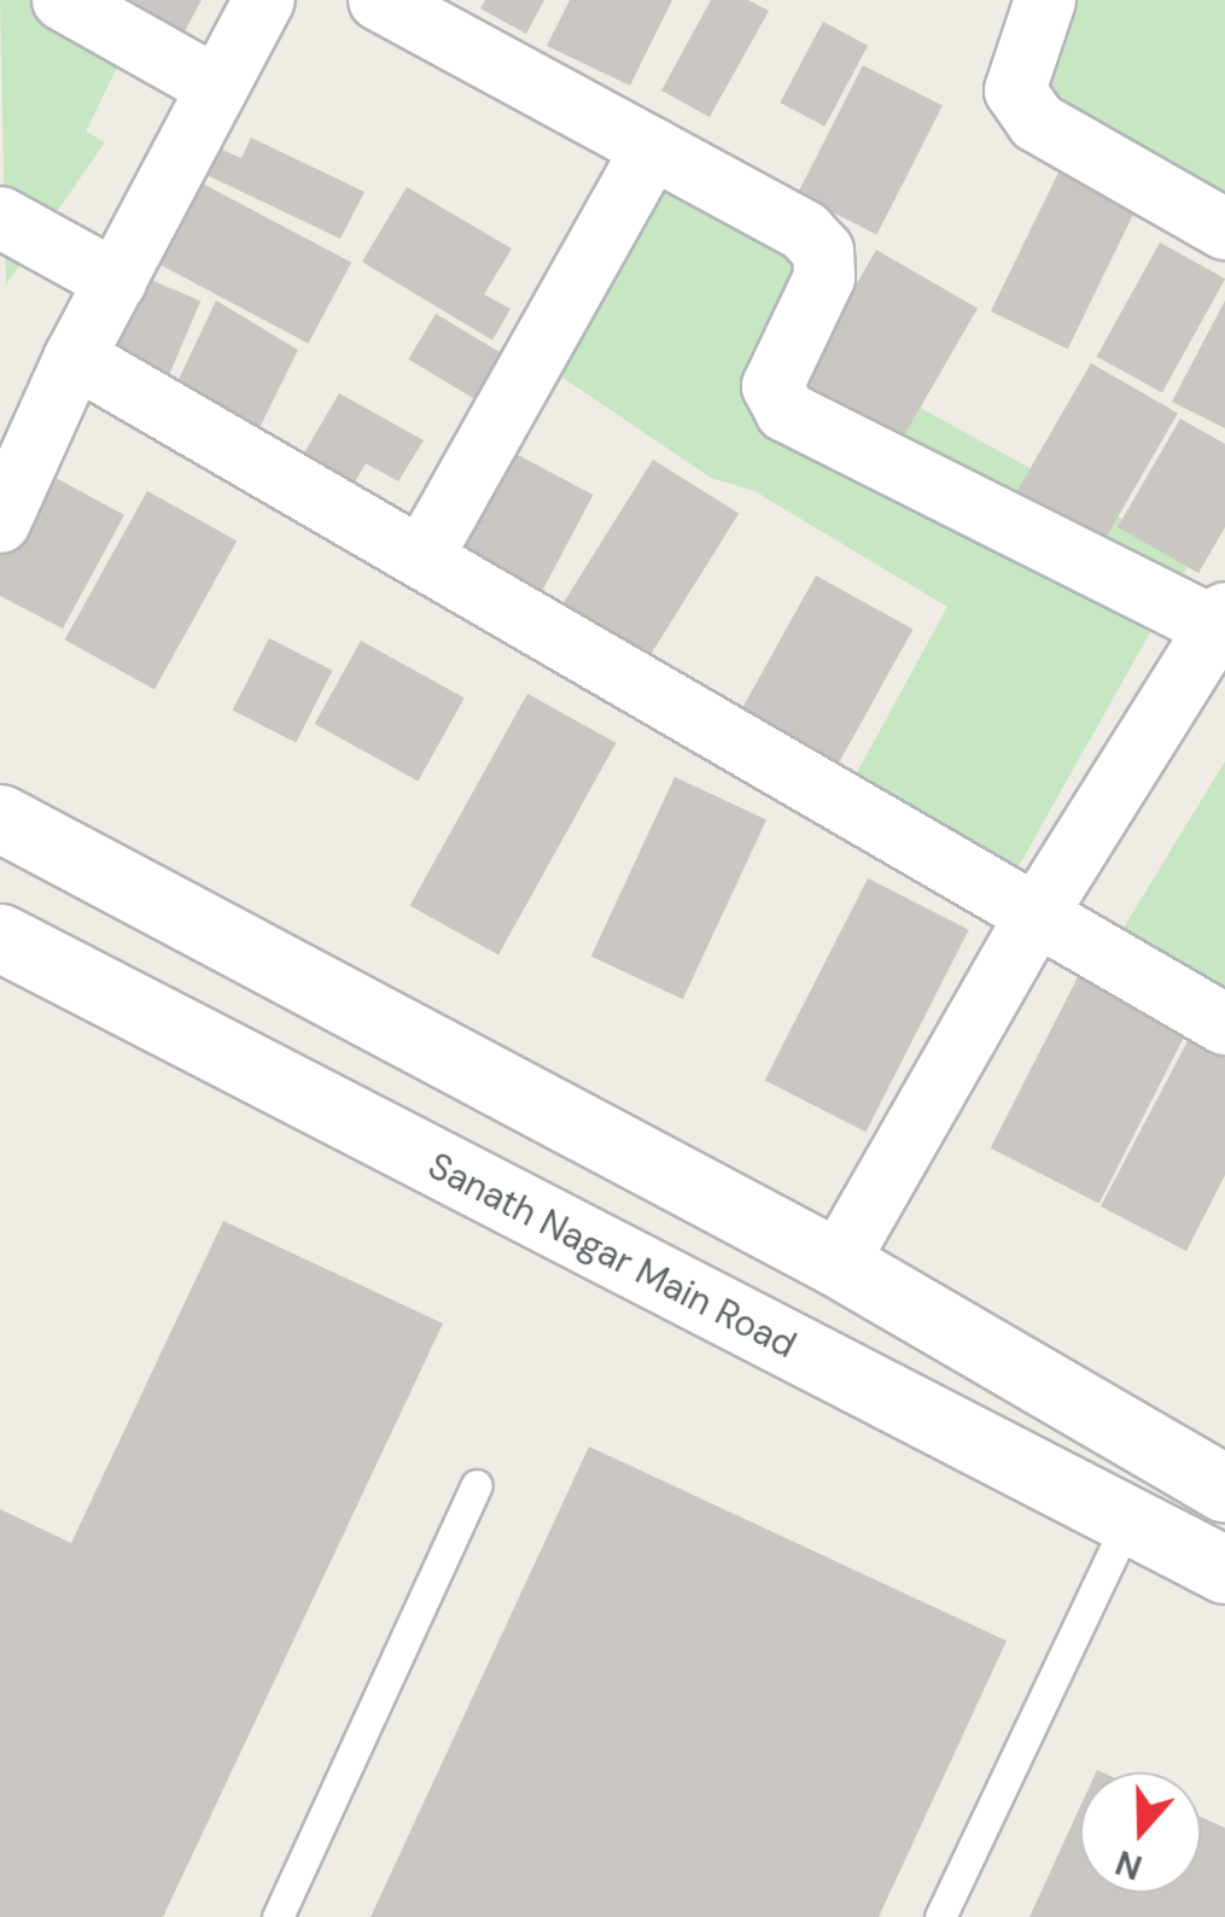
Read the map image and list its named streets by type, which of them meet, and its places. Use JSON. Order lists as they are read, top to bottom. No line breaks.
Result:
{"streets":{"street":["Sanath Nagar Main Road"]},"north":"bottom"}
